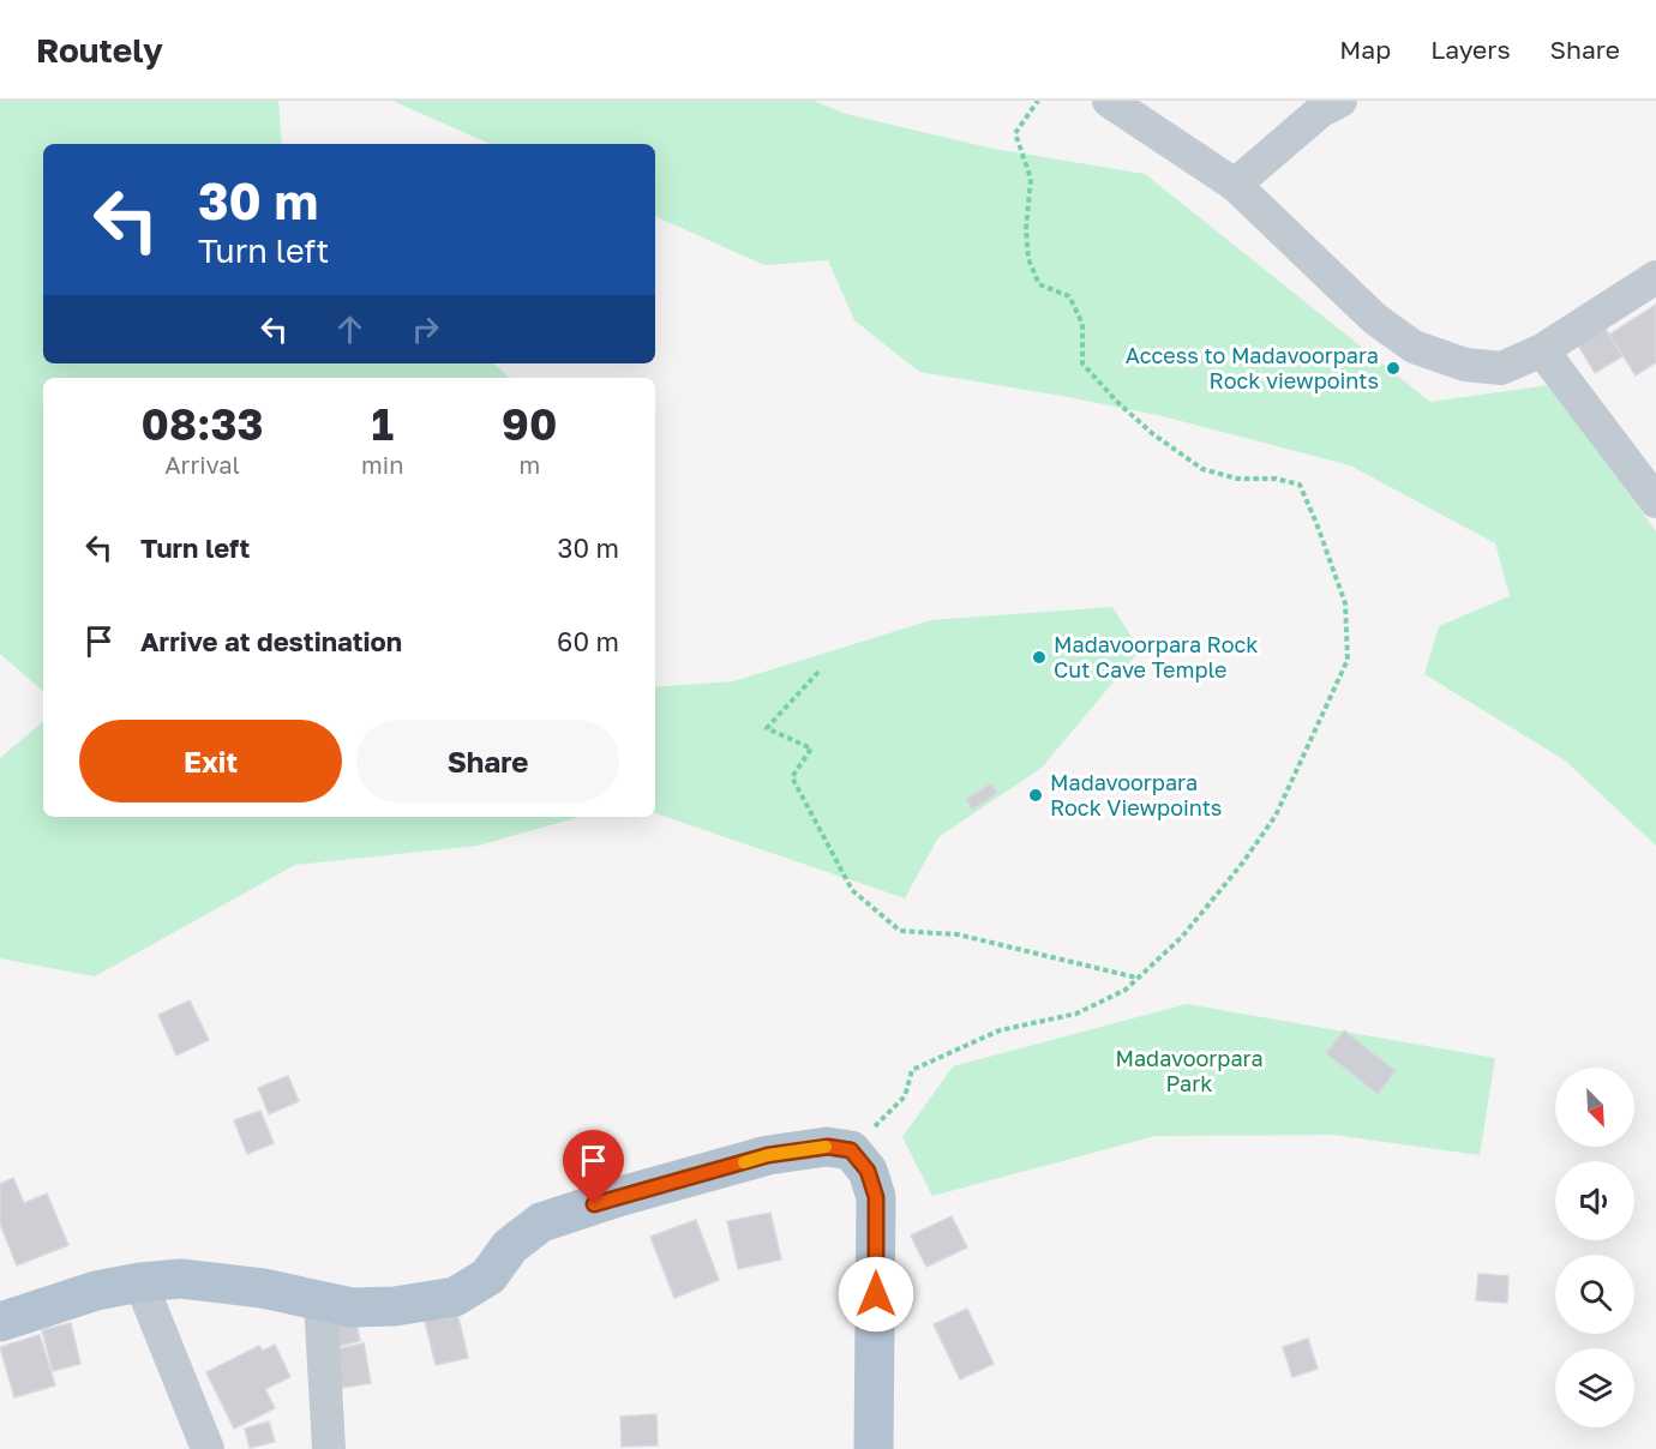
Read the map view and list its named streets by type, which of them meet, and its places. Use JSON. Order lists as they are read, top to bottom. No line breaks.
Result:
{"parks":["Madavoorpara Park"],"places":["Access to Madavoorpara Rock viewpoints","Madavoorpara Rock Cut Cave Temple","Madavoorpara Rock Viewpoints"],"north":"bottom right","page":{"header":"Routely","nav":["Map","Layers","Share"],"turn":["30 m","Turn left"],"eta":["08:33","Arrival","1","min","90","m"],"list":[{"name":"Turn left","value":"30 m"},{"name":"Arrive at destination","value":"60 m"}],"buttons":["Exit","Share"]}}
